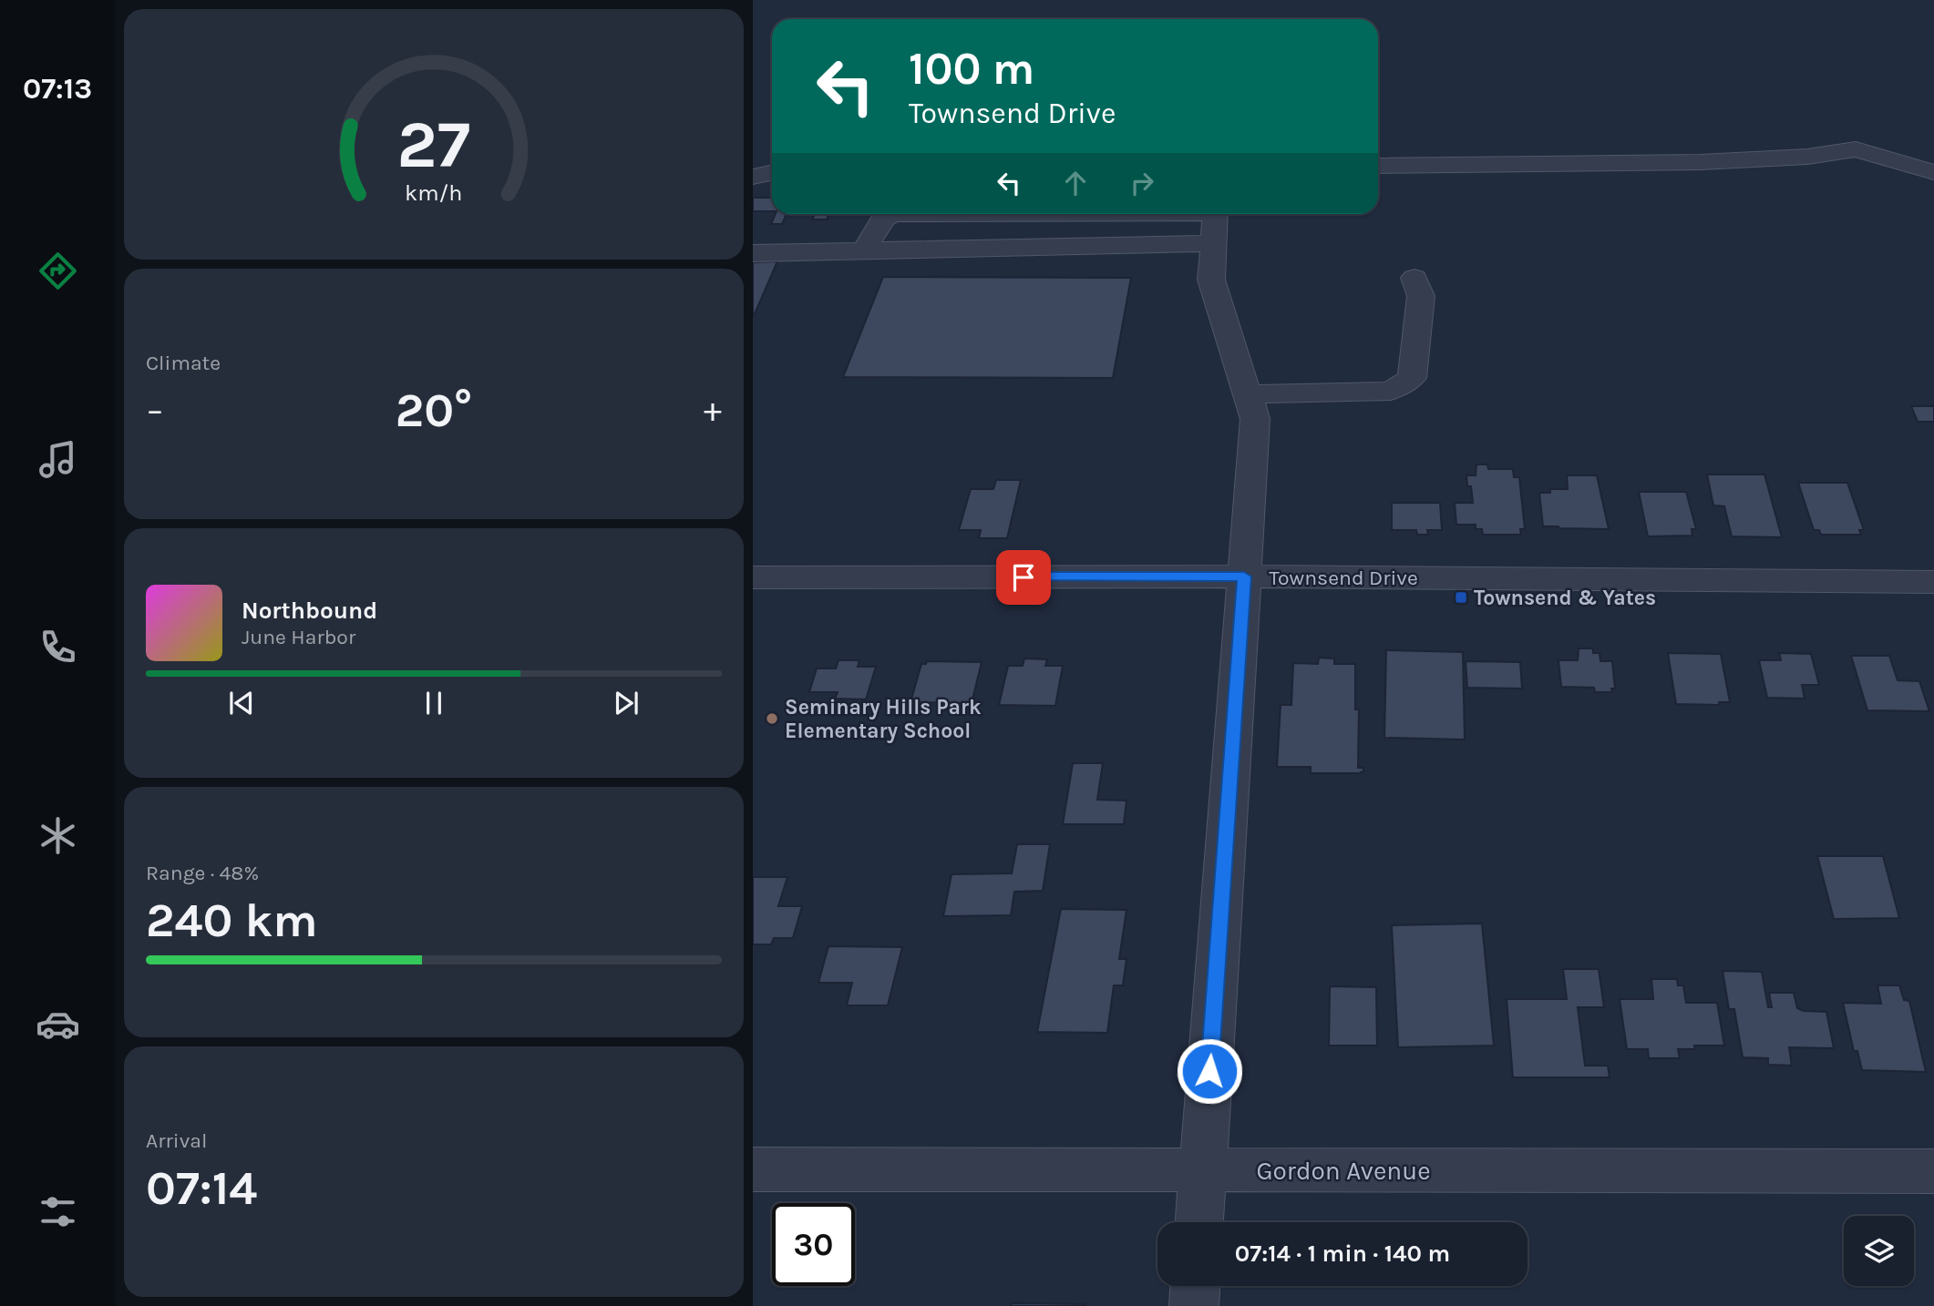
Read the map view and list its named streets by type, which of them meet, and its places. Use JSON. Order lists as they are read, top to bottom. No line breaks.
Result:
{"streets":{"street":["Townsend Drive","Gordon Avenue"]},"places":{"transit":["Townsend & Yates"],"other":["Seminary Hills Park Elementary School"]},"page":{"tabs":"07:13","turn":["100 m","Townsend Drive"],"tile":["Climate",["Range · 48%","240 km"],["Arrival","07:14"]],"heat":["−","20°","+"],"song":["Northbound","June Harbor"],"limit":"30","trip":"07:14 · 1 min · 140 m","gauge":["27","km/h"]}}
